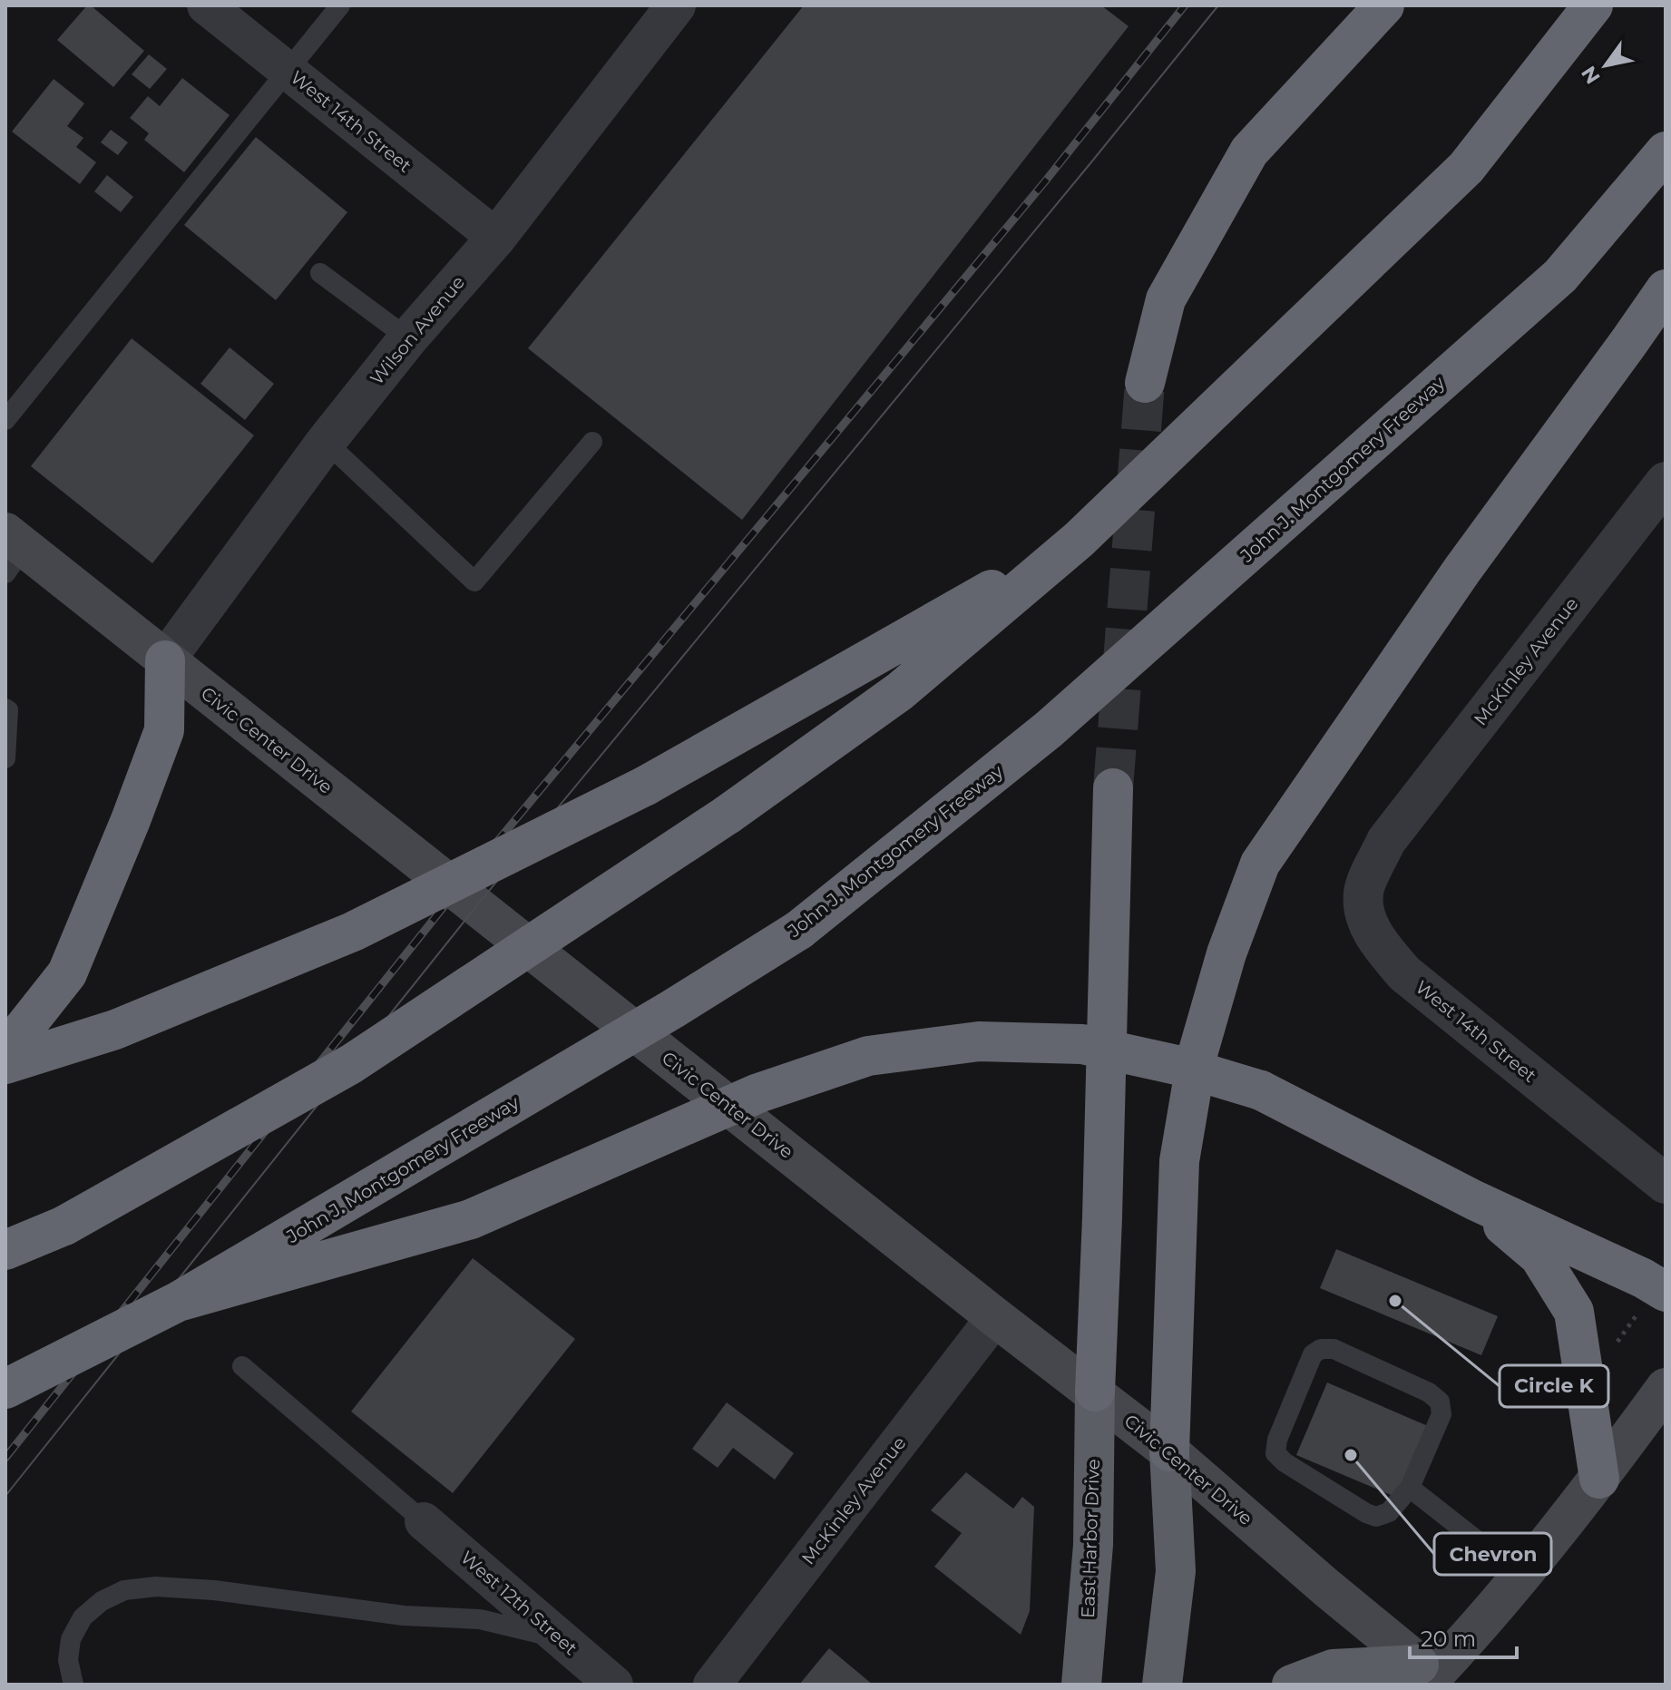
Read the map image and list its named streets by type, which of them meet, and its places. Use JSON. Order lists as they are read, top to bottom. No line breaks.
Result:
{"streets":{"highway":["John J. Montgomery Freeway","East Harbor Drive"],"main road":["Civic Center Drive"],"street":["West 14th Street","Wilson Avenue","McKinley Avenue","West 12th Street"]},"crossings":[["West 14th Street","Wilson Avenue"],["West 14th Street","McKinley Avenue"],["Wilson Avenue","Civic Center Drive"],["McKinley Avenue","Civic Center Drive"],["Civic Center Drive","East Harbor Drive"]],"places":["Circle K","Chevron"],"scale_bar":"20 m","north":"bottom left"}
